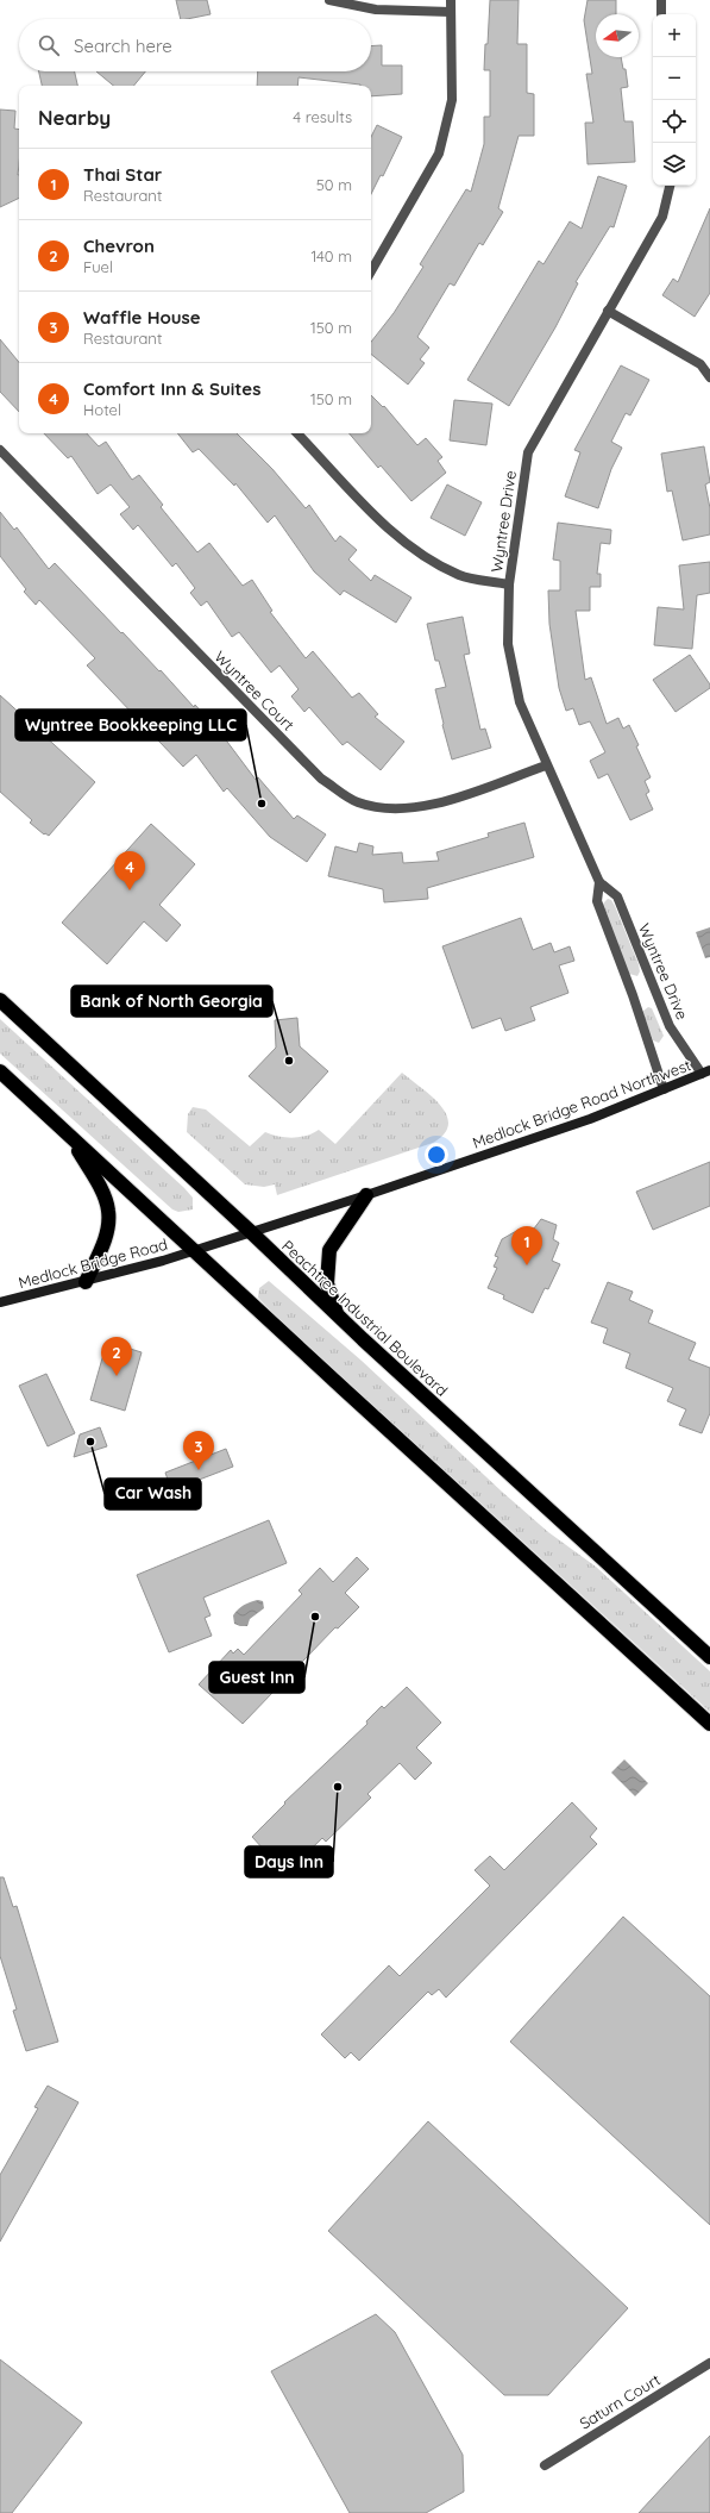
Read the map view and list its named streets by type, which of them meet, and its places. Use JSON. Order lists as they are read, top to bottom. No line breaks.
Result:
{"streets":{"highway":["Peachtree Industrial Boulevard"],"street":["Wyntree Drive","Wyntree Court","Medlock Bridge Road Northwest","Medlock Bridge Road","Saturn Court"]},"crossings":[["Wyntree Drive","Wyntree Court"],["Wyntree Drive","Medlock Bridge Road Northwest"],["Medlock Bridge Road Northwest","Medlock Bridge Road"],["Medlock Bridge Road Northwest","Peachtree Industrial Boulevard"]],"places":["Wyntree Bookkeeping LLC","Bank of North Georgia","Car Wash","Guest Inn","Days Inn"],"north":"left","page":{"map_buttons":["+","−"],"search":"Search here","heading":["Nearby","4 results"],"list":[{"mark":"1","name":"Thai Star","note":"Restaurant","value":"50 m"},{"mark":"2","name":"Chevron","note":"Fuel","value":"140 m"},{"mark":"3","name":"Waffle House","note":"Restaurant","value":"150 m"},{"mark":"4","name":"Comfort Inn & Suites","note":"Hotel","value":"150 m"}],"pins":["4","1","2","3"]}}
